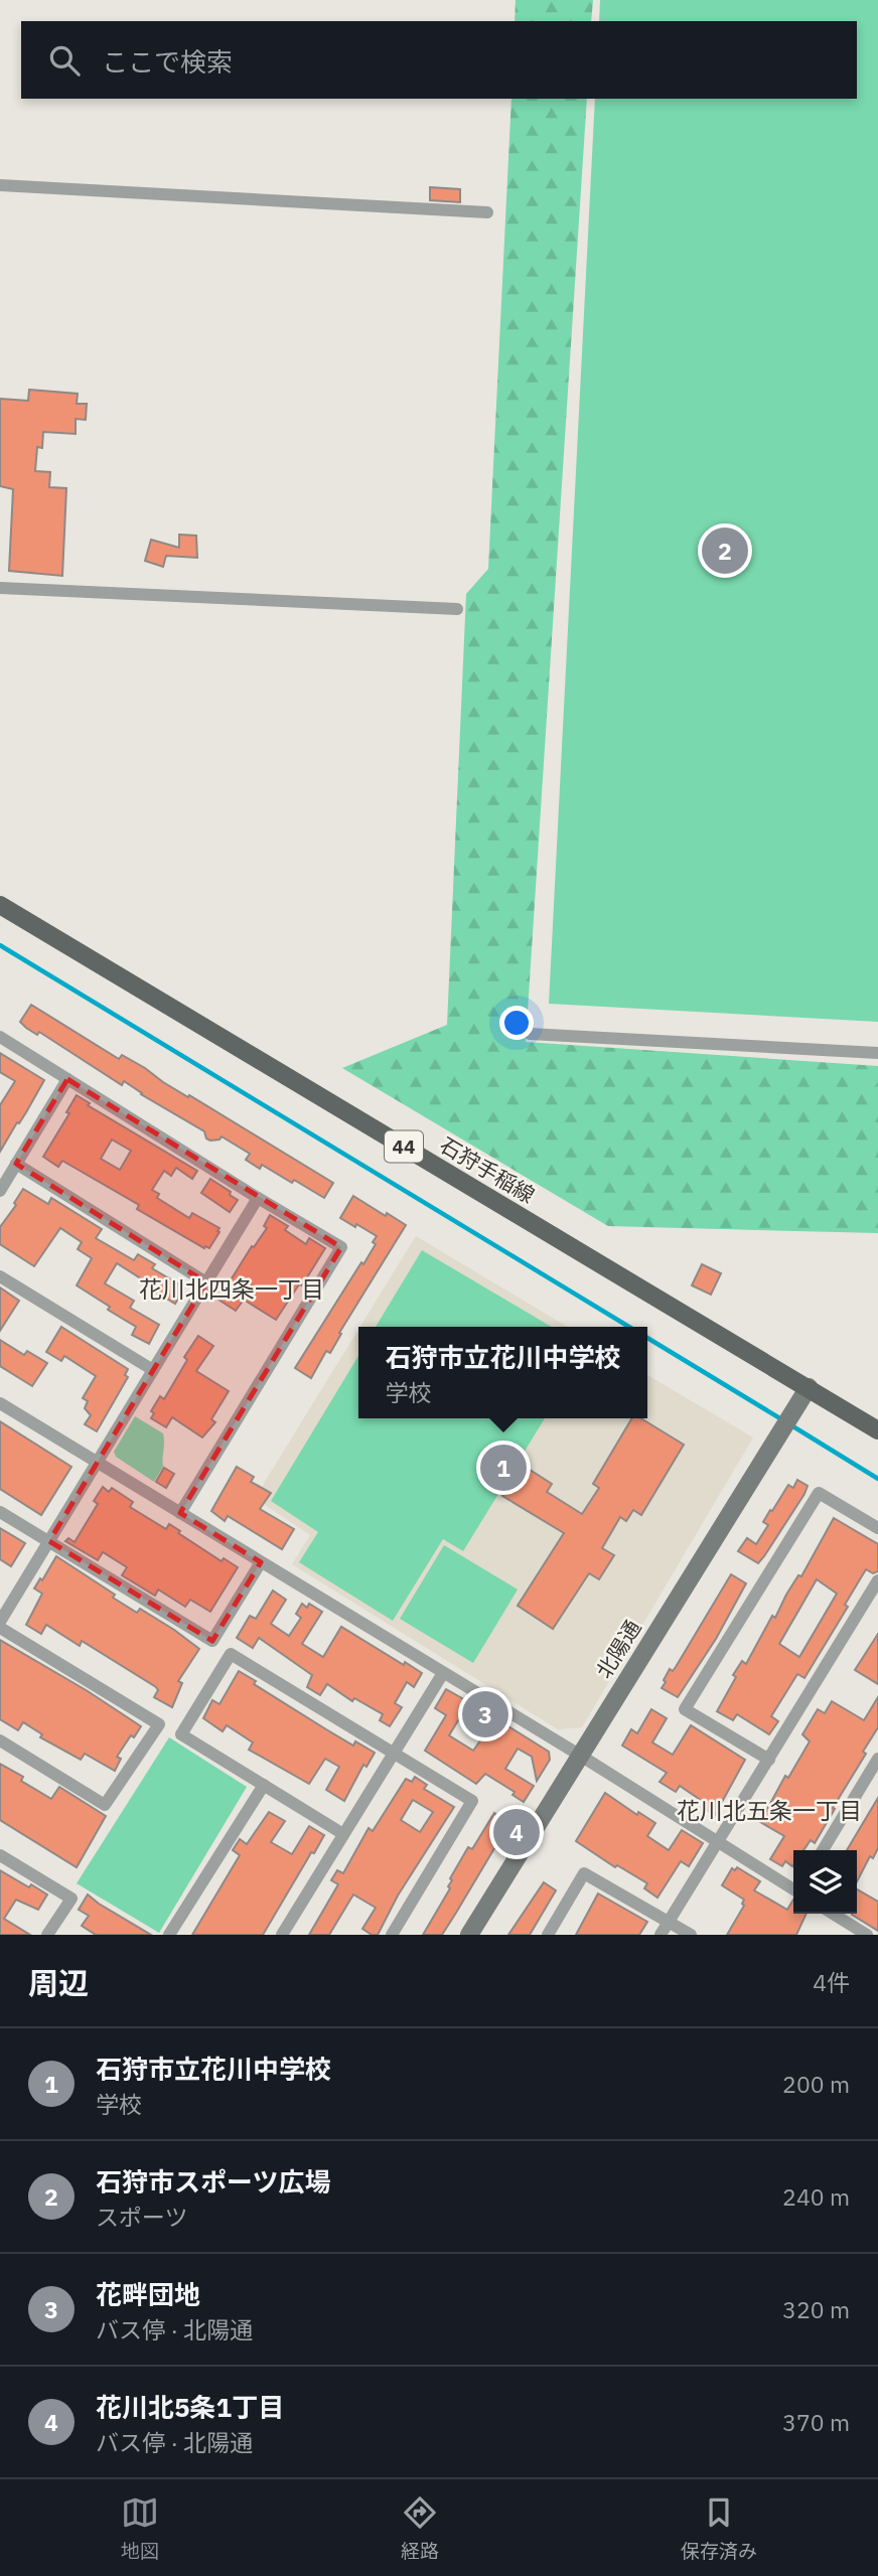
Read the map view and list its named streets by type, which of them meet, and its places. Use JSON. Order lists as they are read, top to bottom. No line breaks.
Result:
{"streets":{"main road":["44","石狩手稲線"],"street":["北陽通"]},"crossings":[["石狩手稲線","北陽通"]],"districts":["花川北四条一丁目","花川北五条一丁目"],"page":{"search":"ここで検索","pins":["2","1","3","4"],"popup":["石狩市立花川中学校","学校"],"heading":["周辺","4件"],"list":[{"mark":"1","name":"石狩市立花川中学校","note":"学校","value":"200 m"},{"mark":"2","name":"石狩市スポーツ広場","note":"スポーツ","value":"240 m"},{"mark":"3","name":"花畔団地","note":"バス停 · 北陽通","value":"320 m"},{"mark":"4","name":"花川北5条1丁目","note":"バス停 · 北陽通","value":"370 m"}],"nav":["地図","経路","保存済み"]}}
